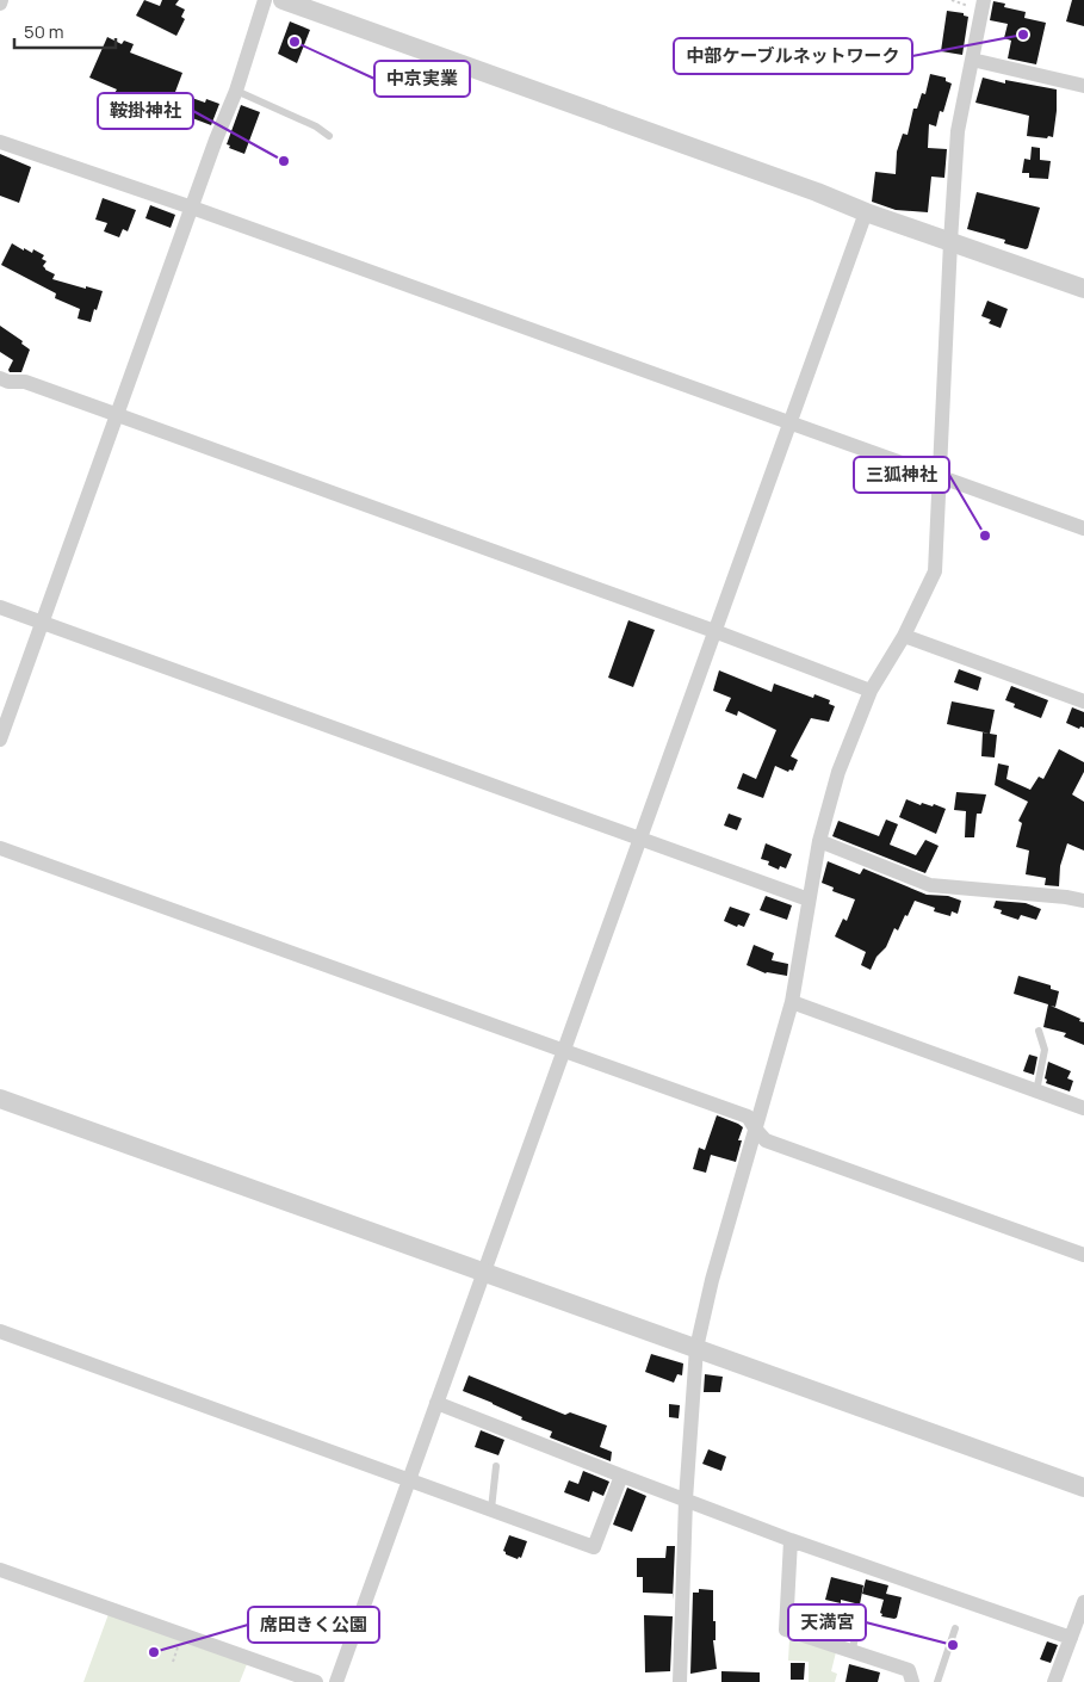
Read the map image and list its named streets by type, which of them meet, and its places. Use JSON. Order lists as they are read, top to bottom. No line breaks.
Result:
{"places":["中部ケーブルネットワーク","中京実業","鞍掛神社","三狐神社","天満宮","席田きく公園"],"scale_bar":"50 m"}
